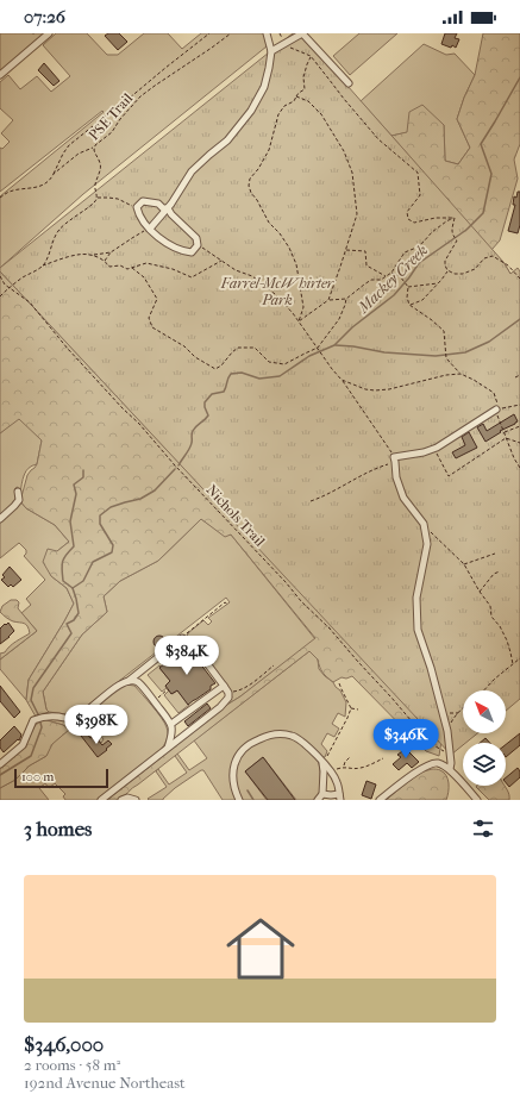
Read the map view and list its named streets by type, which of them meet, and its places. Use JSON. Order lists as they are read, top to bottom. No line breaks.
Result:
{"streets":{"path":["PSE Trail","Nichols Trail"]},"water":["Mackey Creek"],"parks":["Farrel-McWhirter Park"],"scale_bar":"100 m","north":"top left","page":{"status":"07:26","price":["$384K","$398K","$346K"],"scale":"100 m","heading":"3 homes","list":[{"name":"$346,000","note":"2 rooms · 58 m² · 192nd Avenue Northeast"}]}}
